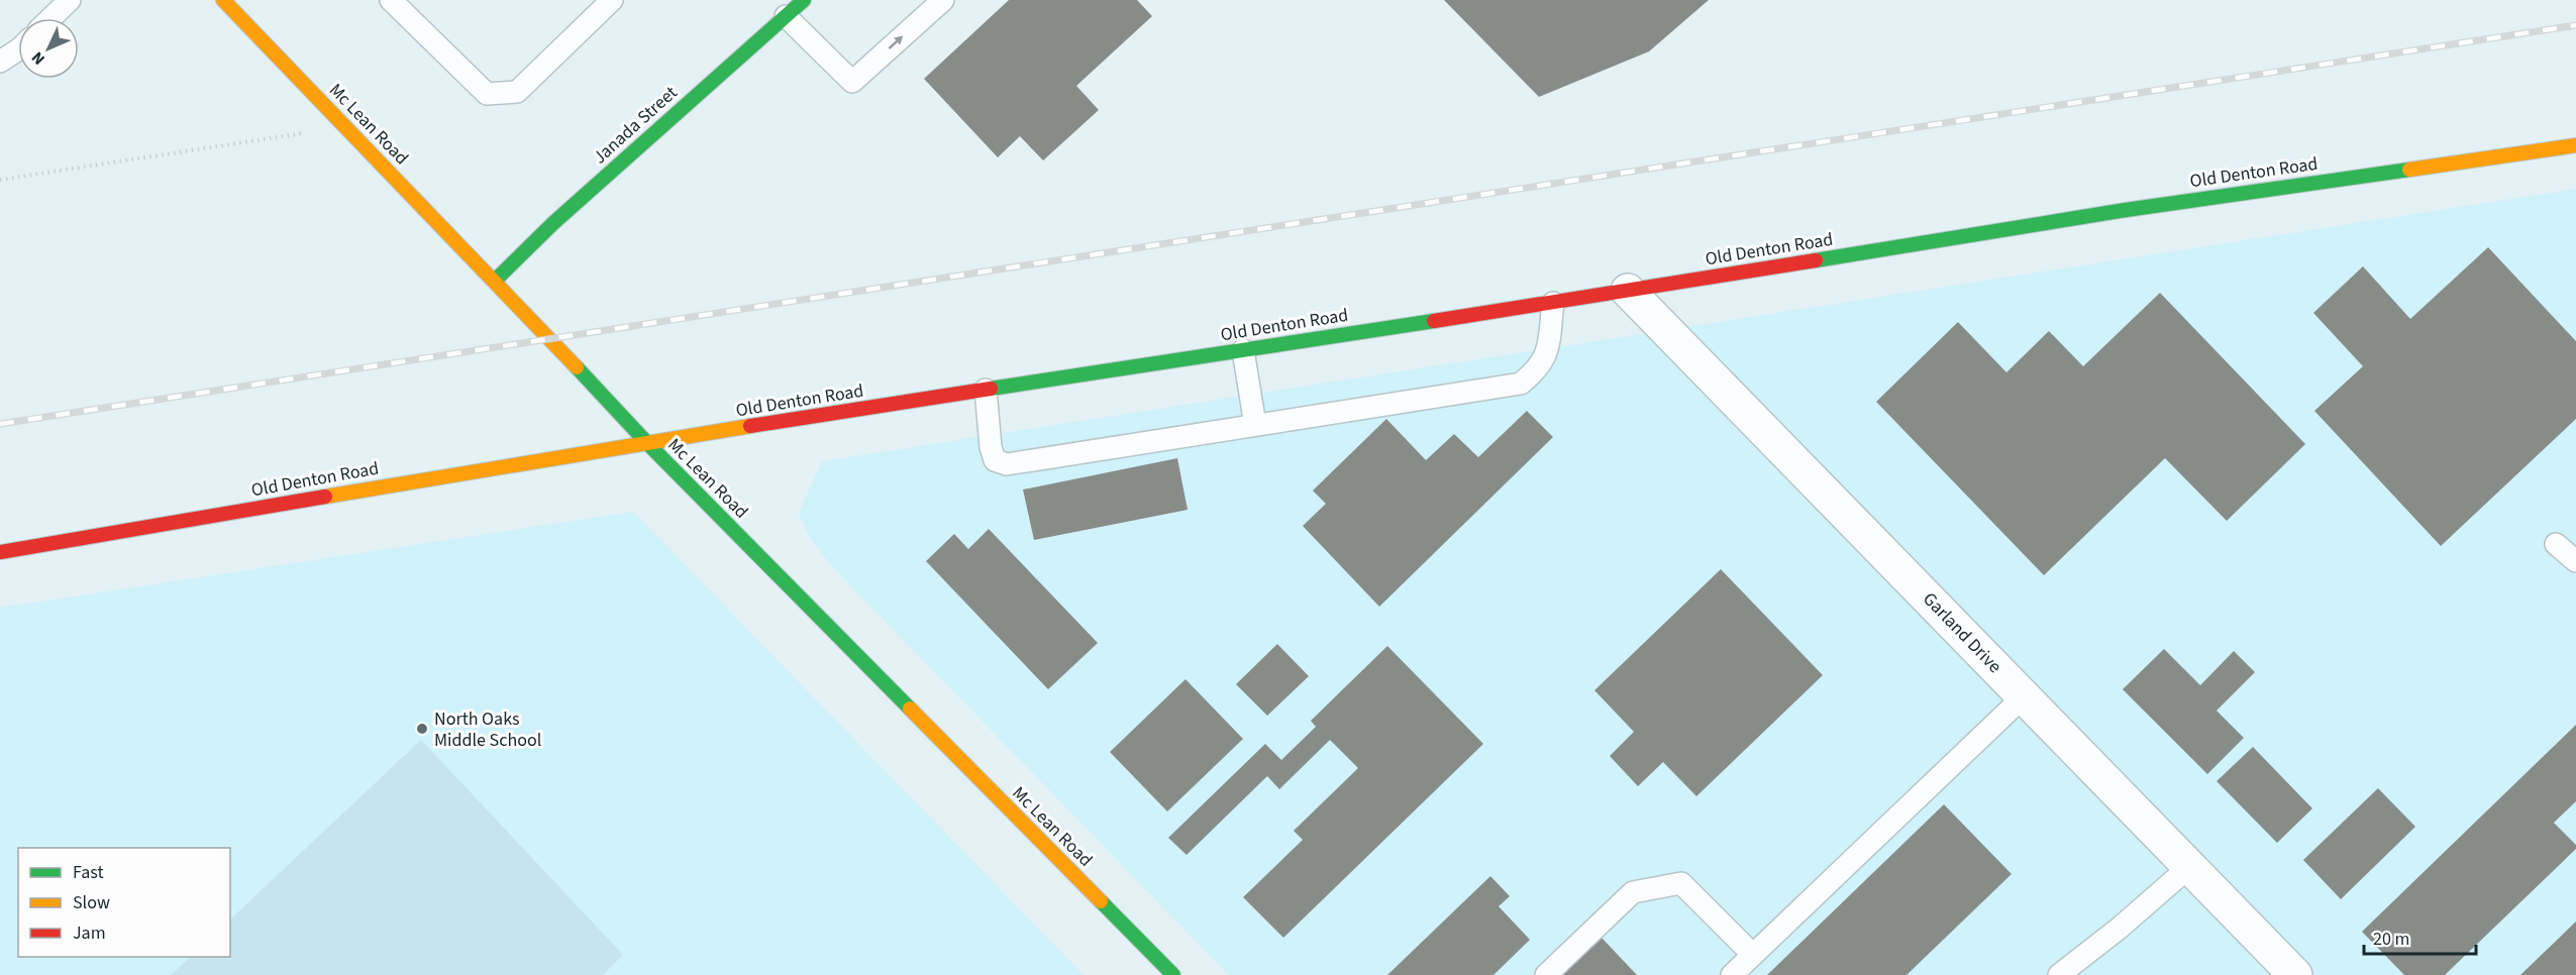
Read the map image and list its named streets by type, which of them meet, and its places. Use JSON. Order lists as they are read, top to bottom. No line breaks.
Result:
{"streets":{"street":["Mc Lean Road","Janada Street","Old Denton Road","Garland Drive"]},"crossings":[["Mc Lean Road","Janada Street"],["Mc Lean Road","Old Denton Road"],["Old Denton Road","Garland Drive"]],"places":["North Oaks Middle School"],"legend":["Fast","Slow","Jam"],"scale_bar":"20 m","north":"bottom left"}
